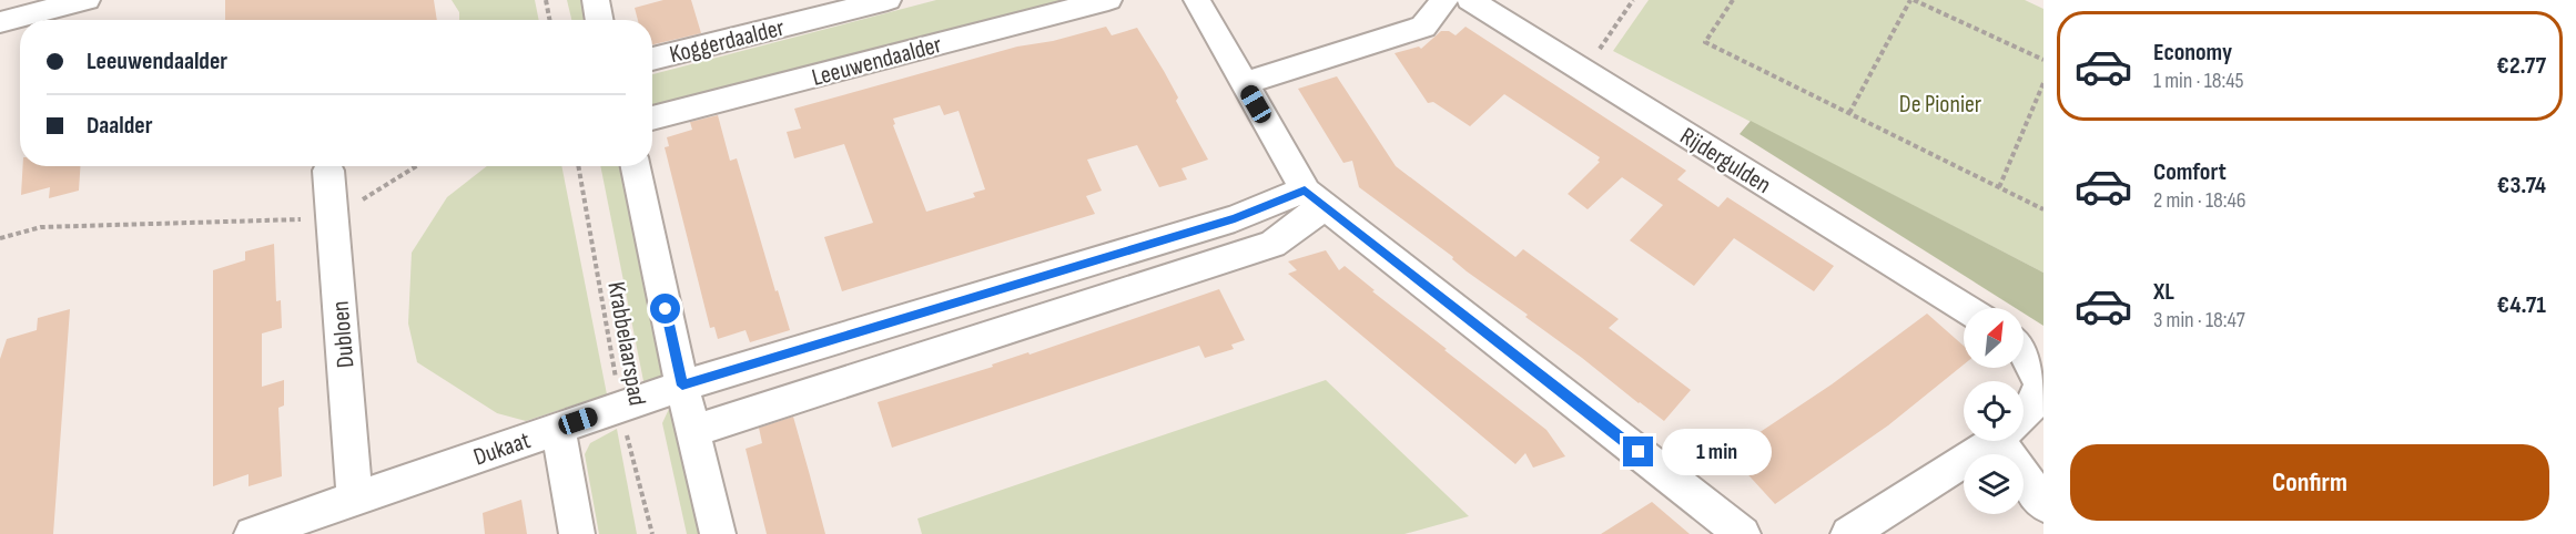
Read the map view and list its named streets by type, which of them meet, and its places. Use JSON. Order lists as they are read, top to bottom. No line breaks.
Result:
{"streets":{"street":["Koggerdaalder","Leeuwendaalder","Rijdergulden","Dubloen","Dukaat"],"path":["Krabbelaarspad"]},"crossings":[["Dubloen","Dukaat"],["Krabbelaarspad","Dukaat"]],"parks":["De Pionier"],"north":"top right","page":{"list":[{"name":"Economy","note":"1 min · 18:45","value":"€2.77"},{"name":"Comfort","note":"2 min · 18:46","value":"€3.74"},{"name":"XL","note":"3 min · 18:47","value":"€4.71"}],"banner":["Leeuwendaalder","Daalder"],"bubble":"1 min","buttons":"Confirm"}}
